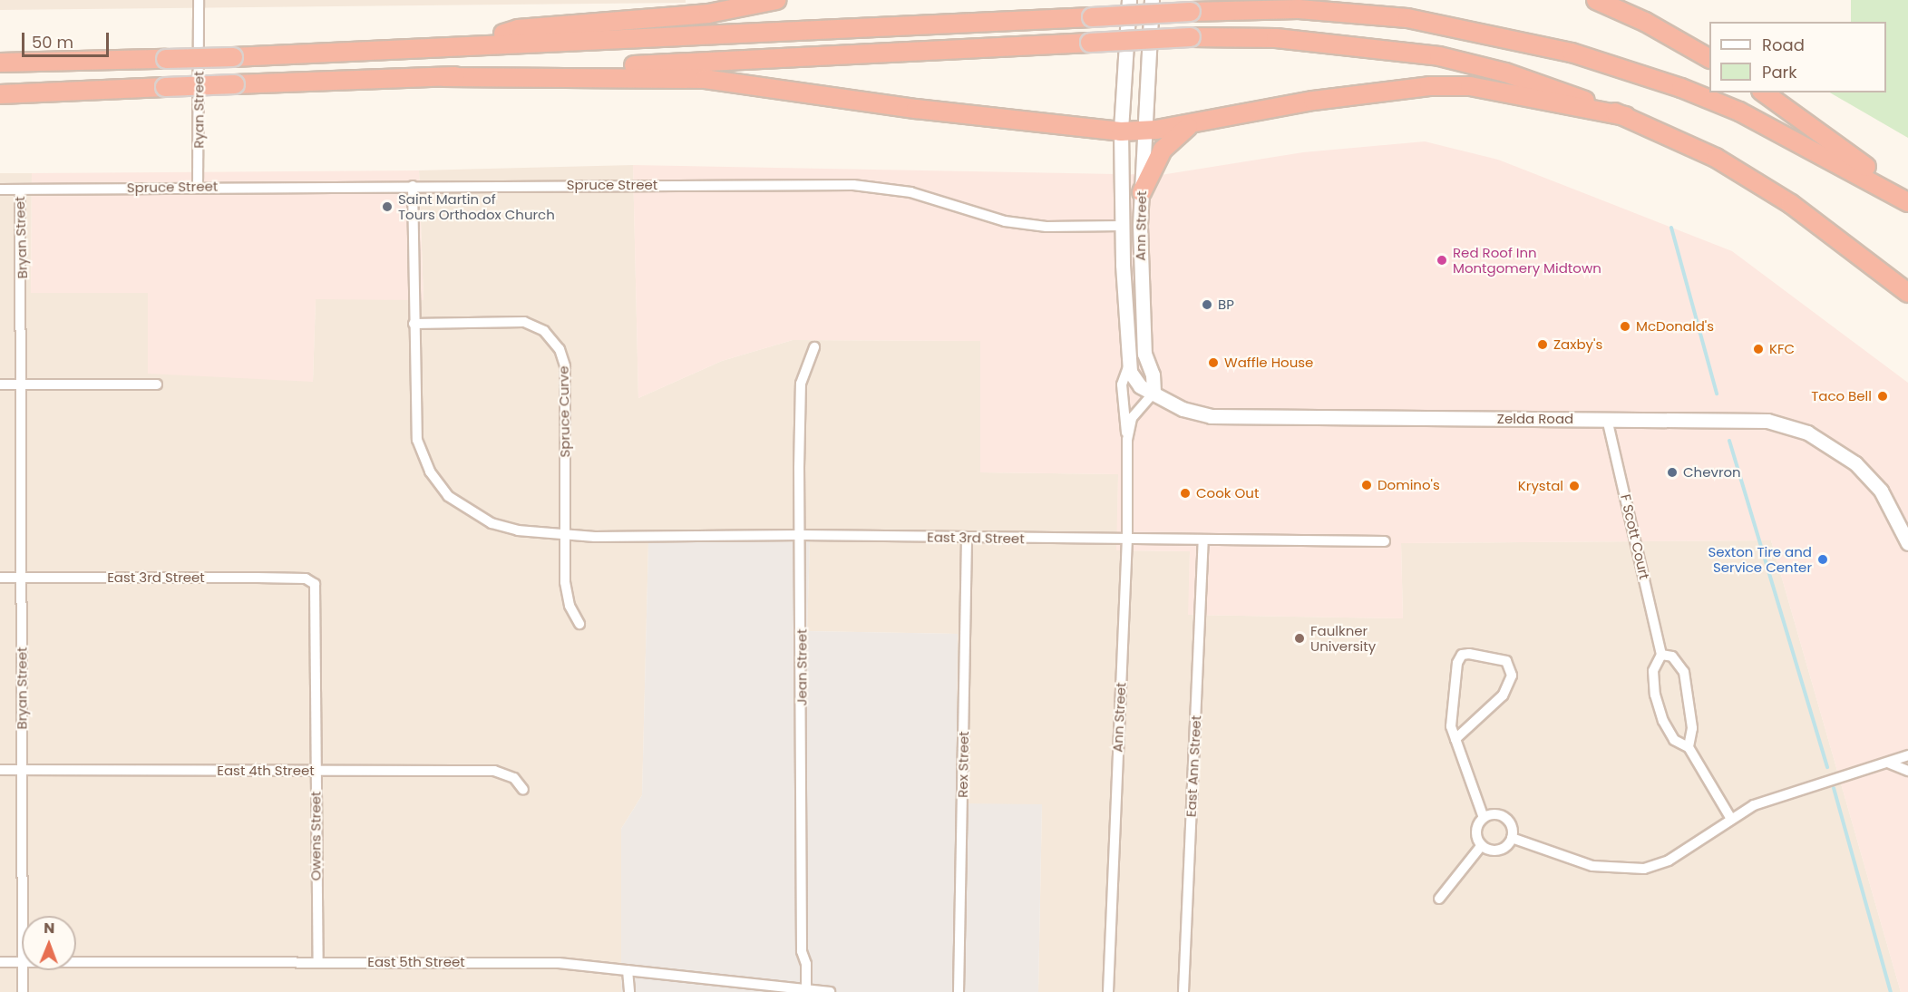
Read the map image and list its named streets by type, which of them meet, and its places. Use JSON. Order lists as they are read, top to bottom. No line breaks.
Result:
{"streets":{"main road":["Ann Street","Zelda Road"],"street":["Ryan Street","Spruce Street","Bryan Street","Spruce Curve","F Scott Court","East 3rd Street","Jean Street","Rex Street","East Ann Street","East 4th Street","Owens Street","East 5th Street"]},"crossings":[["Ryan Street","Spruce Street"],["Spruce Street","Ann Street"],["Spruce Street","Bryan Street"],["Ann Street","Zelda Road"],["Ann Street","East 3rd Street"],["Bryan Street","East 3rd Street"],["Bryan Street","East 4th Street"],["Spruce Curve","East 3rd Street"],["Zelda Road","F Scott Court"],["East 3rd Street","Jean Street"],["East 3rd Street","Rex Street"],["East 3rd Street","East Ann Street"],["East 3rd Street","Owens Street"],["Jean Street","East 5th Street"],["East 4th Street","Owens Street"],["Owens Street","East 5th Street"]],"places":["Saint Martin of Tours Orthodox Church","Red Roof Inn Montgomery Midtown","BP","McDonald's","Zaxby's","KFC","Waffle House","Taco Bell","Chevron","Domino's","Krystal","Cook Out","Sexton Tire and Service Center","Faulkner University"],"legend":["Road","Park"],"scale_bar":"50 m","north":"top"}
